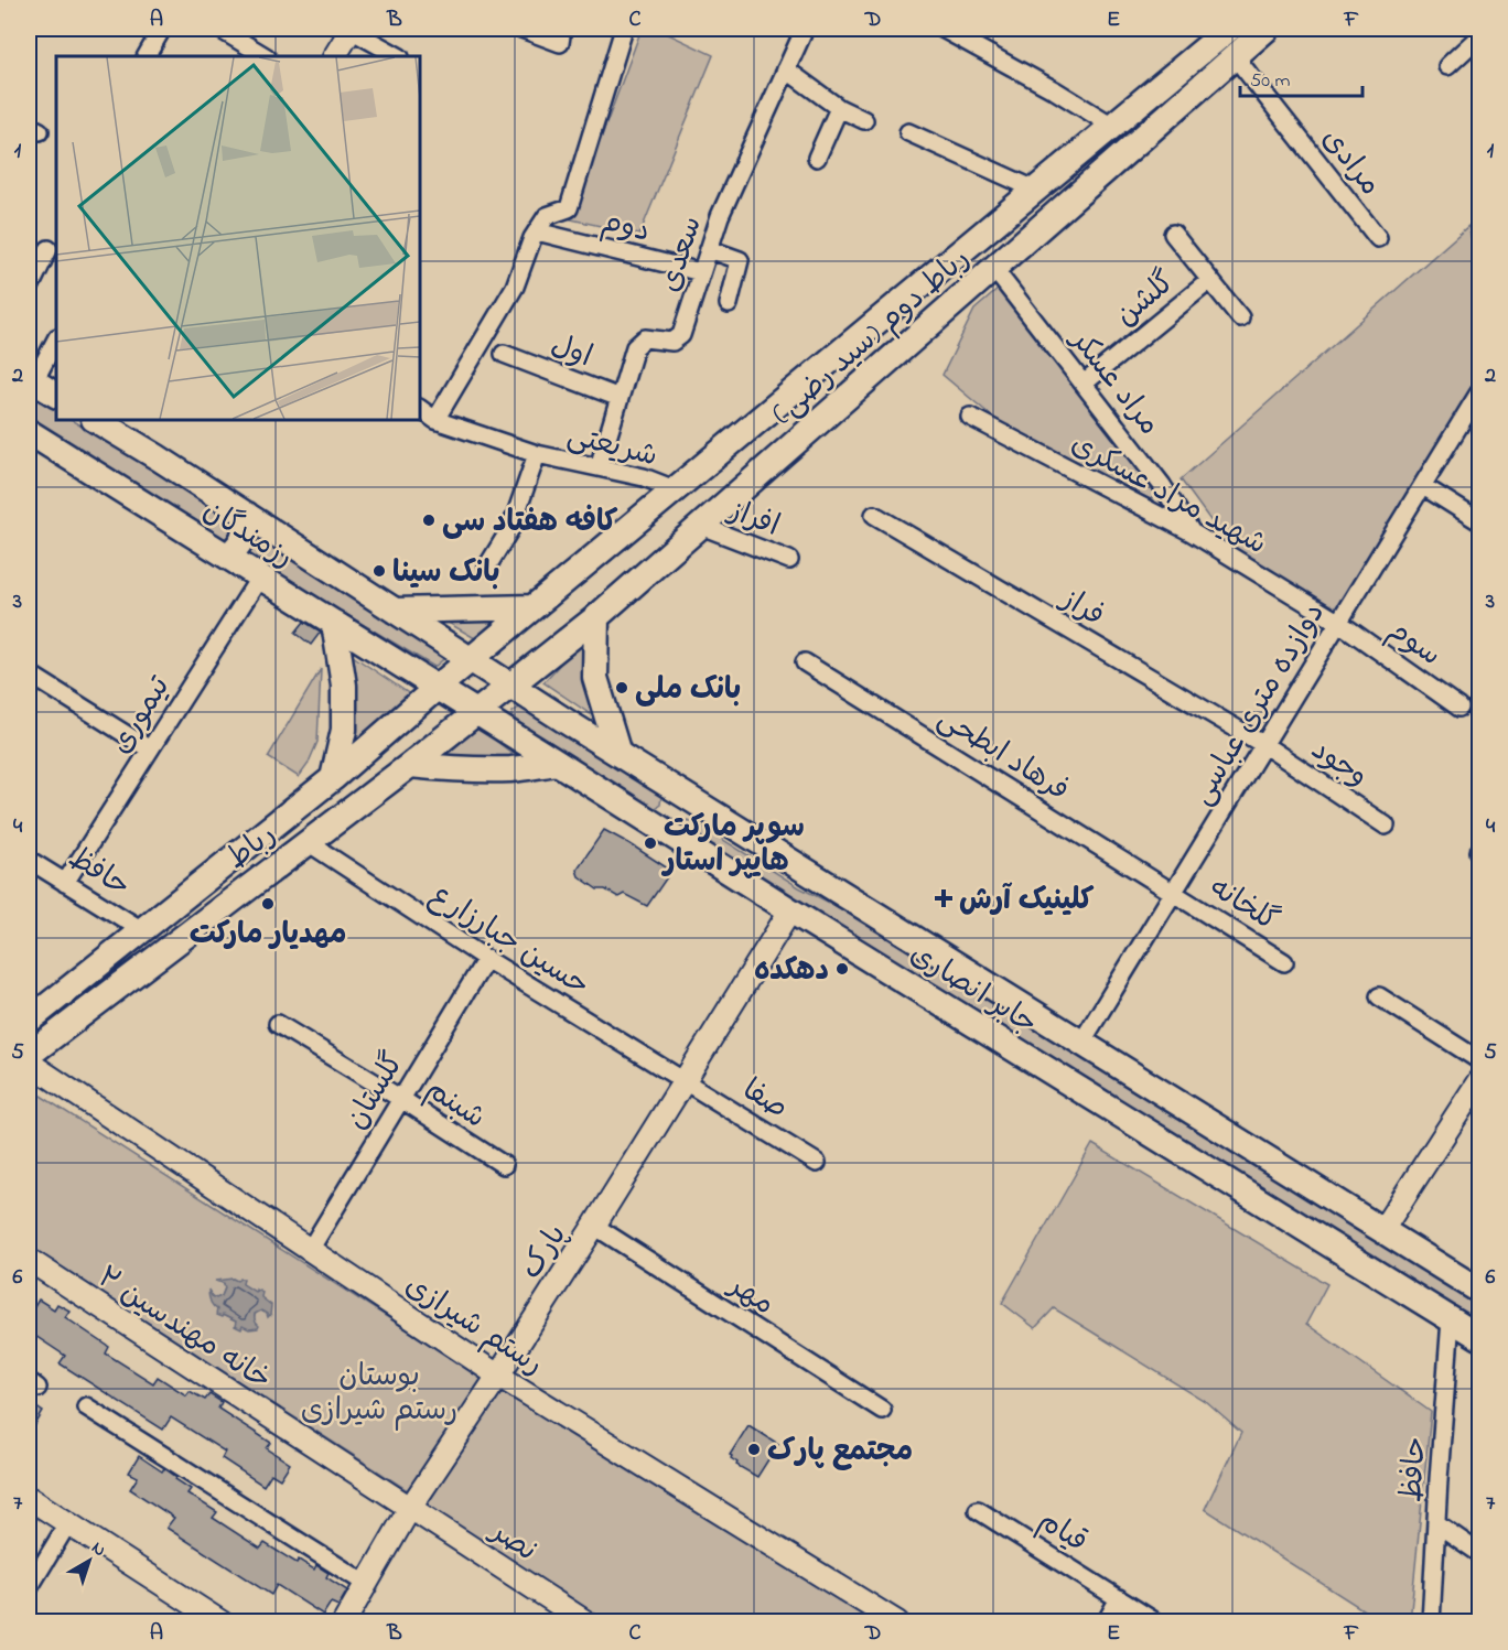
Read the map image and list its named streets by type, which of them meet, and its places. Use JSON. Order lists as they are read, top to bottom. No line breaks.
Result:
{"streets":{"main road":["رباط دوم (سید رضی)","رزمندگان","رباط","جابر انصاری"],"street":["مرادی","دوم","سعدی","گلشن","اول","مراد عسکر","شریعتی","شهید مراد عسکری","افراز","فراز","سوم","دوازده متری عباسی","تیموری","فرهاد ابطحی","وجود","حافظ","گلخانه","حسین جبارزارع","گلستان","صفا","شبنم","پارک","مهر","رستم شیرازی","خانه مهندسین ۲","قیام","نصر"]},"crossings":[["مرادی","رباط دوم (سید رضی)"],["دوم","سعدی"],["سعدی","اول"],["سعدی","شریعتی"],["گلشن","مراد عسکر"],["رباط دوم (سید رضی)","مراد عسکر"],["رباط دوم (سید رضی)","شریعتی"],["رباط دوم (سید رضی)","افراز"],["رباط دوم (سید رضی)","رزمندگان"],["رباط دوم (سید رضی)","رباط"],["رباط دوم (سید رضی)","جابر انصاری"],["مراد عسکر","شهید مراد عسکری"],["شهید مراد عسکری","سوم"],["شهید مراد عسکری","دوازده متری عباسی"],["رزمندگان","تیموری"],["رزمندگان","رباط"],["رزمندگان","جابر انصاری"],["فراز","دوازده متری عباسی"],["فراز","وجود"],["سوم","دوازده متری عباسی"],["دوازده متری عباسی","فرهاد ابطحی"],["دوازده متری عباسی","وجود"],["دوازده متری عباسی","گلخانه"],["دوازده متری عباسی","جابر انصاری"],["تیموری","حافظ"],["فرهاد ابطحی","گلخانه"],["رباط","حافظ"],["رباط","حسین جبارزارع"],["رباط","جابر انصاری"],["حافظ","جابر انصاری"],["حسین جبارزارع","گلستان"],["حسین جبارزارع","صفا"],["حسین جبارزارع","پارک"],["جابر انصاری","پارک"],["گلستان","شبنم"],["گلستان","رستم شیرازی"],["صفا","پارک"],["پارک","مهر"],["پارک","رستم شیرازی"],["پارک","خانه مهندسین ۲"],["پارک","نصر"],["خانه مهندسین ۲","نصر"]],"parks":["بوستان رستم شیرازی"],"places":{"other":["کافه هفتاد سی","بانک سینا","بانک ملی","سوپر مارکت هایپر استار","مهدیار مارکت","دهکده","مجتمع پارک"],"health":["کلینیک آرش"]},"scale_bar":"50 m","north":"top right","grid":{"columns":["A","B","C","D","E","F"],"rows":["1","2","3","4","5","6","7"]}}
